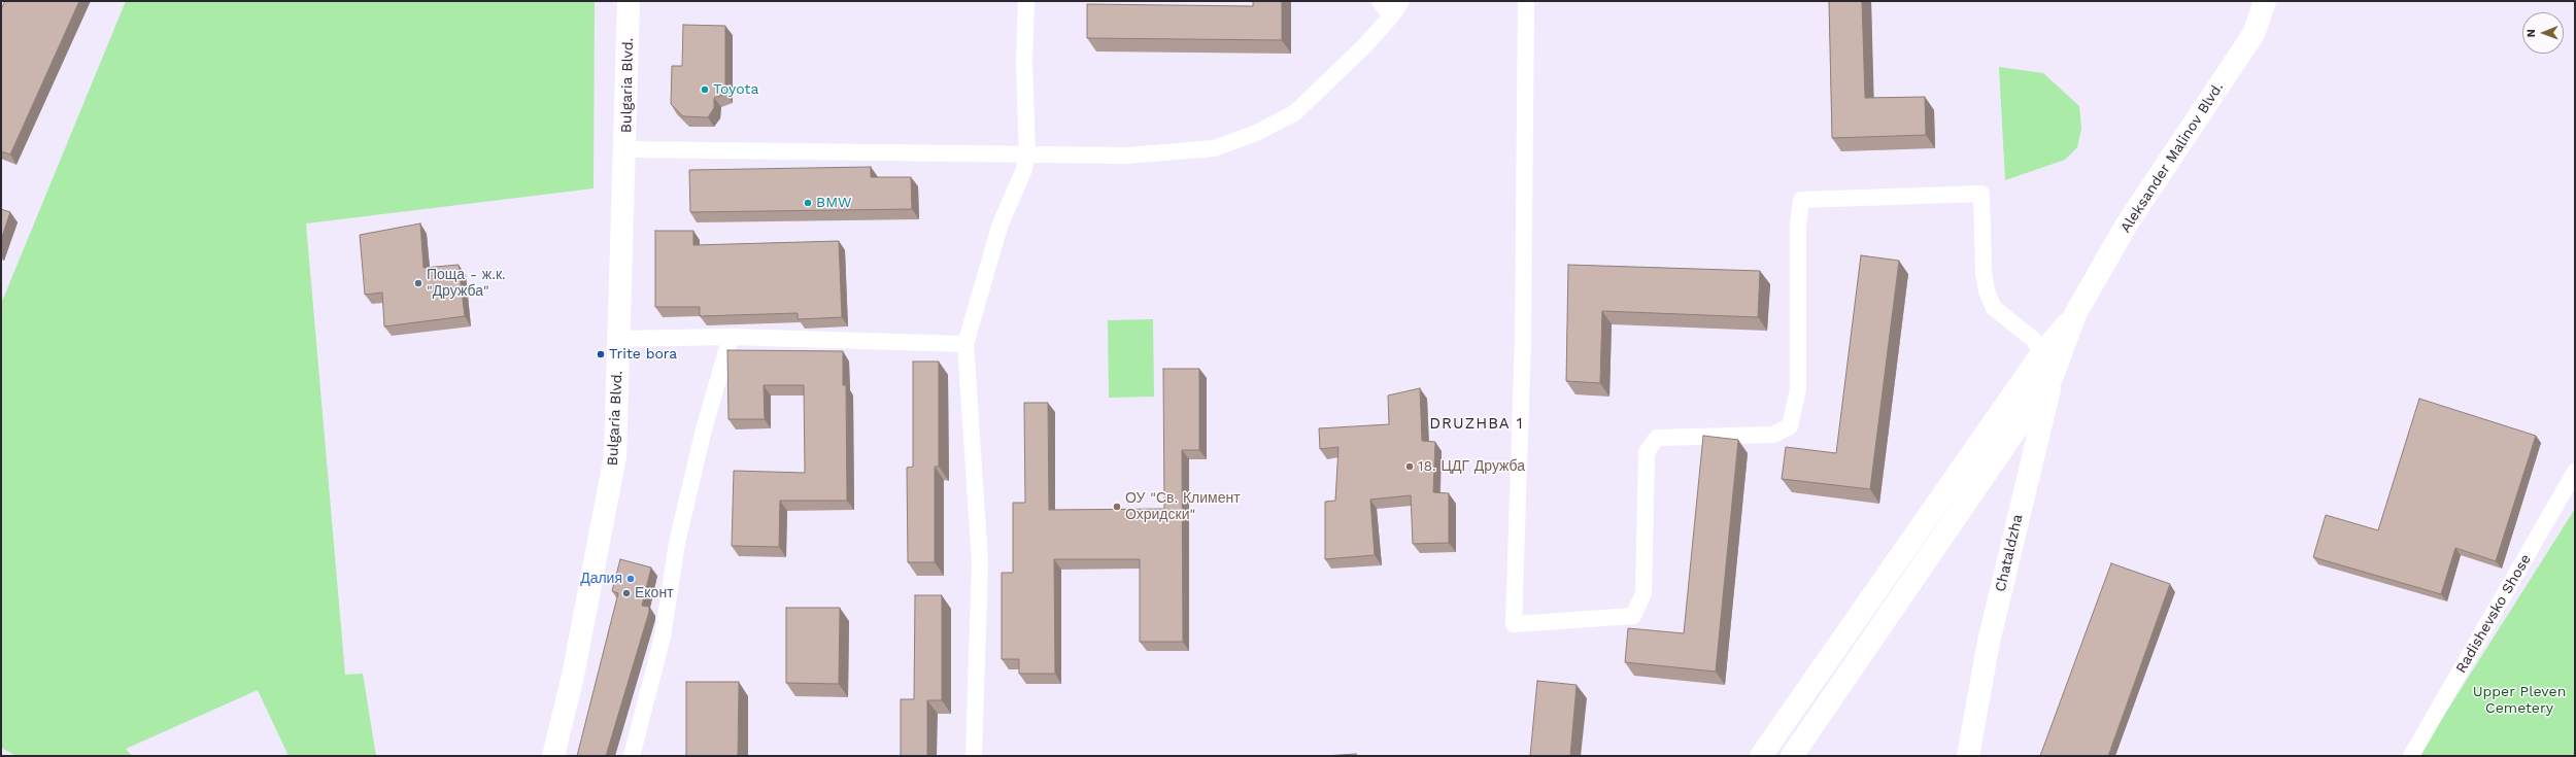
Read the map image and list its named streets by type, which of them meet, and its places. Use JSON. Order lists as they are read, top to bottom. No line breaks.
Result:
{"streets":{"street":["Bulgaria Blvd.","Aleksander Malinov Blvd.","Chataldzha","Radishevsko Shose"]},"districts":["DRUZHBA 1"],"parks":["Upper Pleven Cemetery"],"places":["Toyota","BMW","Поща - ж.к. \"Дружба\"","Trite bora","18. ЦДГ Дружба","ОУ \"Св. Климент Охридски\"","Далия","Еконт"],"north":"left"}
